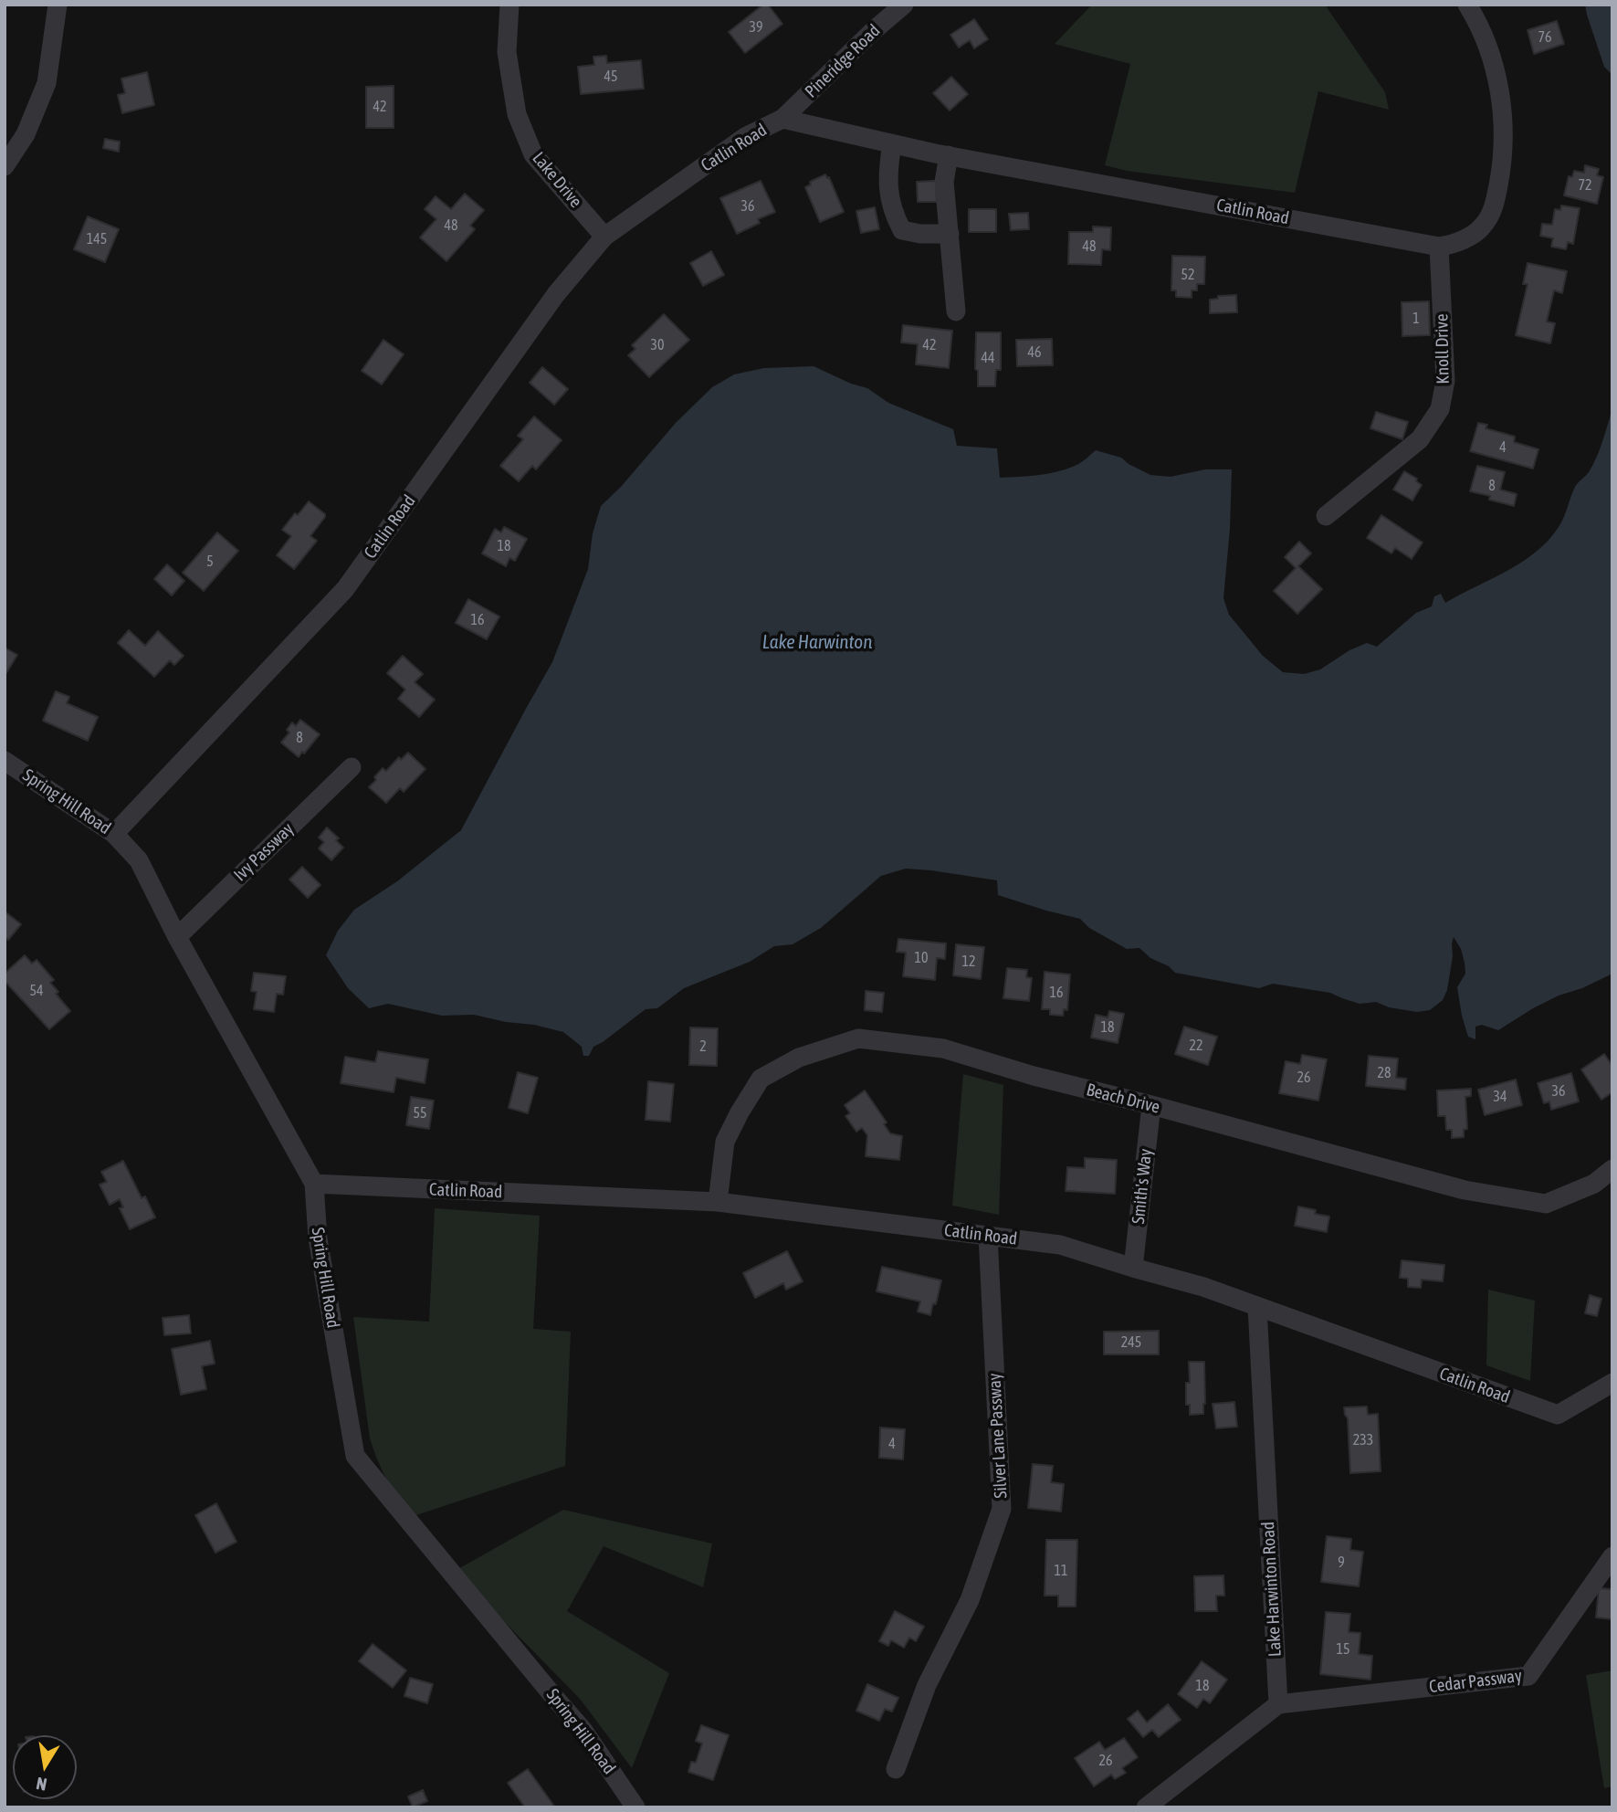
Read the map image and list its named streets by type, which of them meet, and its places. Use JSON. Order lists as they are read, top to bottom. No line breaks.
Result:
{"streets":{"street":["Pineridge Road","Catlin Road","Lake Drive","Knoll Drive","Spring Hill Road","Ivy Passway","Beach Drive","Smith's Way","Silver Lane Passway","Lake Harwinton Road","Cedar Passway"]},"crossings":[["Pineridge Road","Catlin Road"],["Catlin Road","Lake Drive"],["Catlin Road","Knoll Drive"],["Catlin Road","Spring Hill Road"],["Catlin Road","Beach Drive"],["Catlin Road","Smith's Way"],["Catlin Road","Silver Lane Passway"],["Catlin Road","Lake Harwinton Road"],["Spring Hill Road","Ivy Passway"],["Beach Drive","Smith's Way"],["Lake Harwinton Road","Cedar Passway"]],"water":["Lake Harwinton"],"house_numbers":["39","76","45","42","72","36","48","145","48","52","1","30","42","46","44","4","8","18","5","16","8","10","12","54","16","18","22","2","28","26","36","34","55","245","233","4","9","11","15","18","26"],"north":"bottom"}
